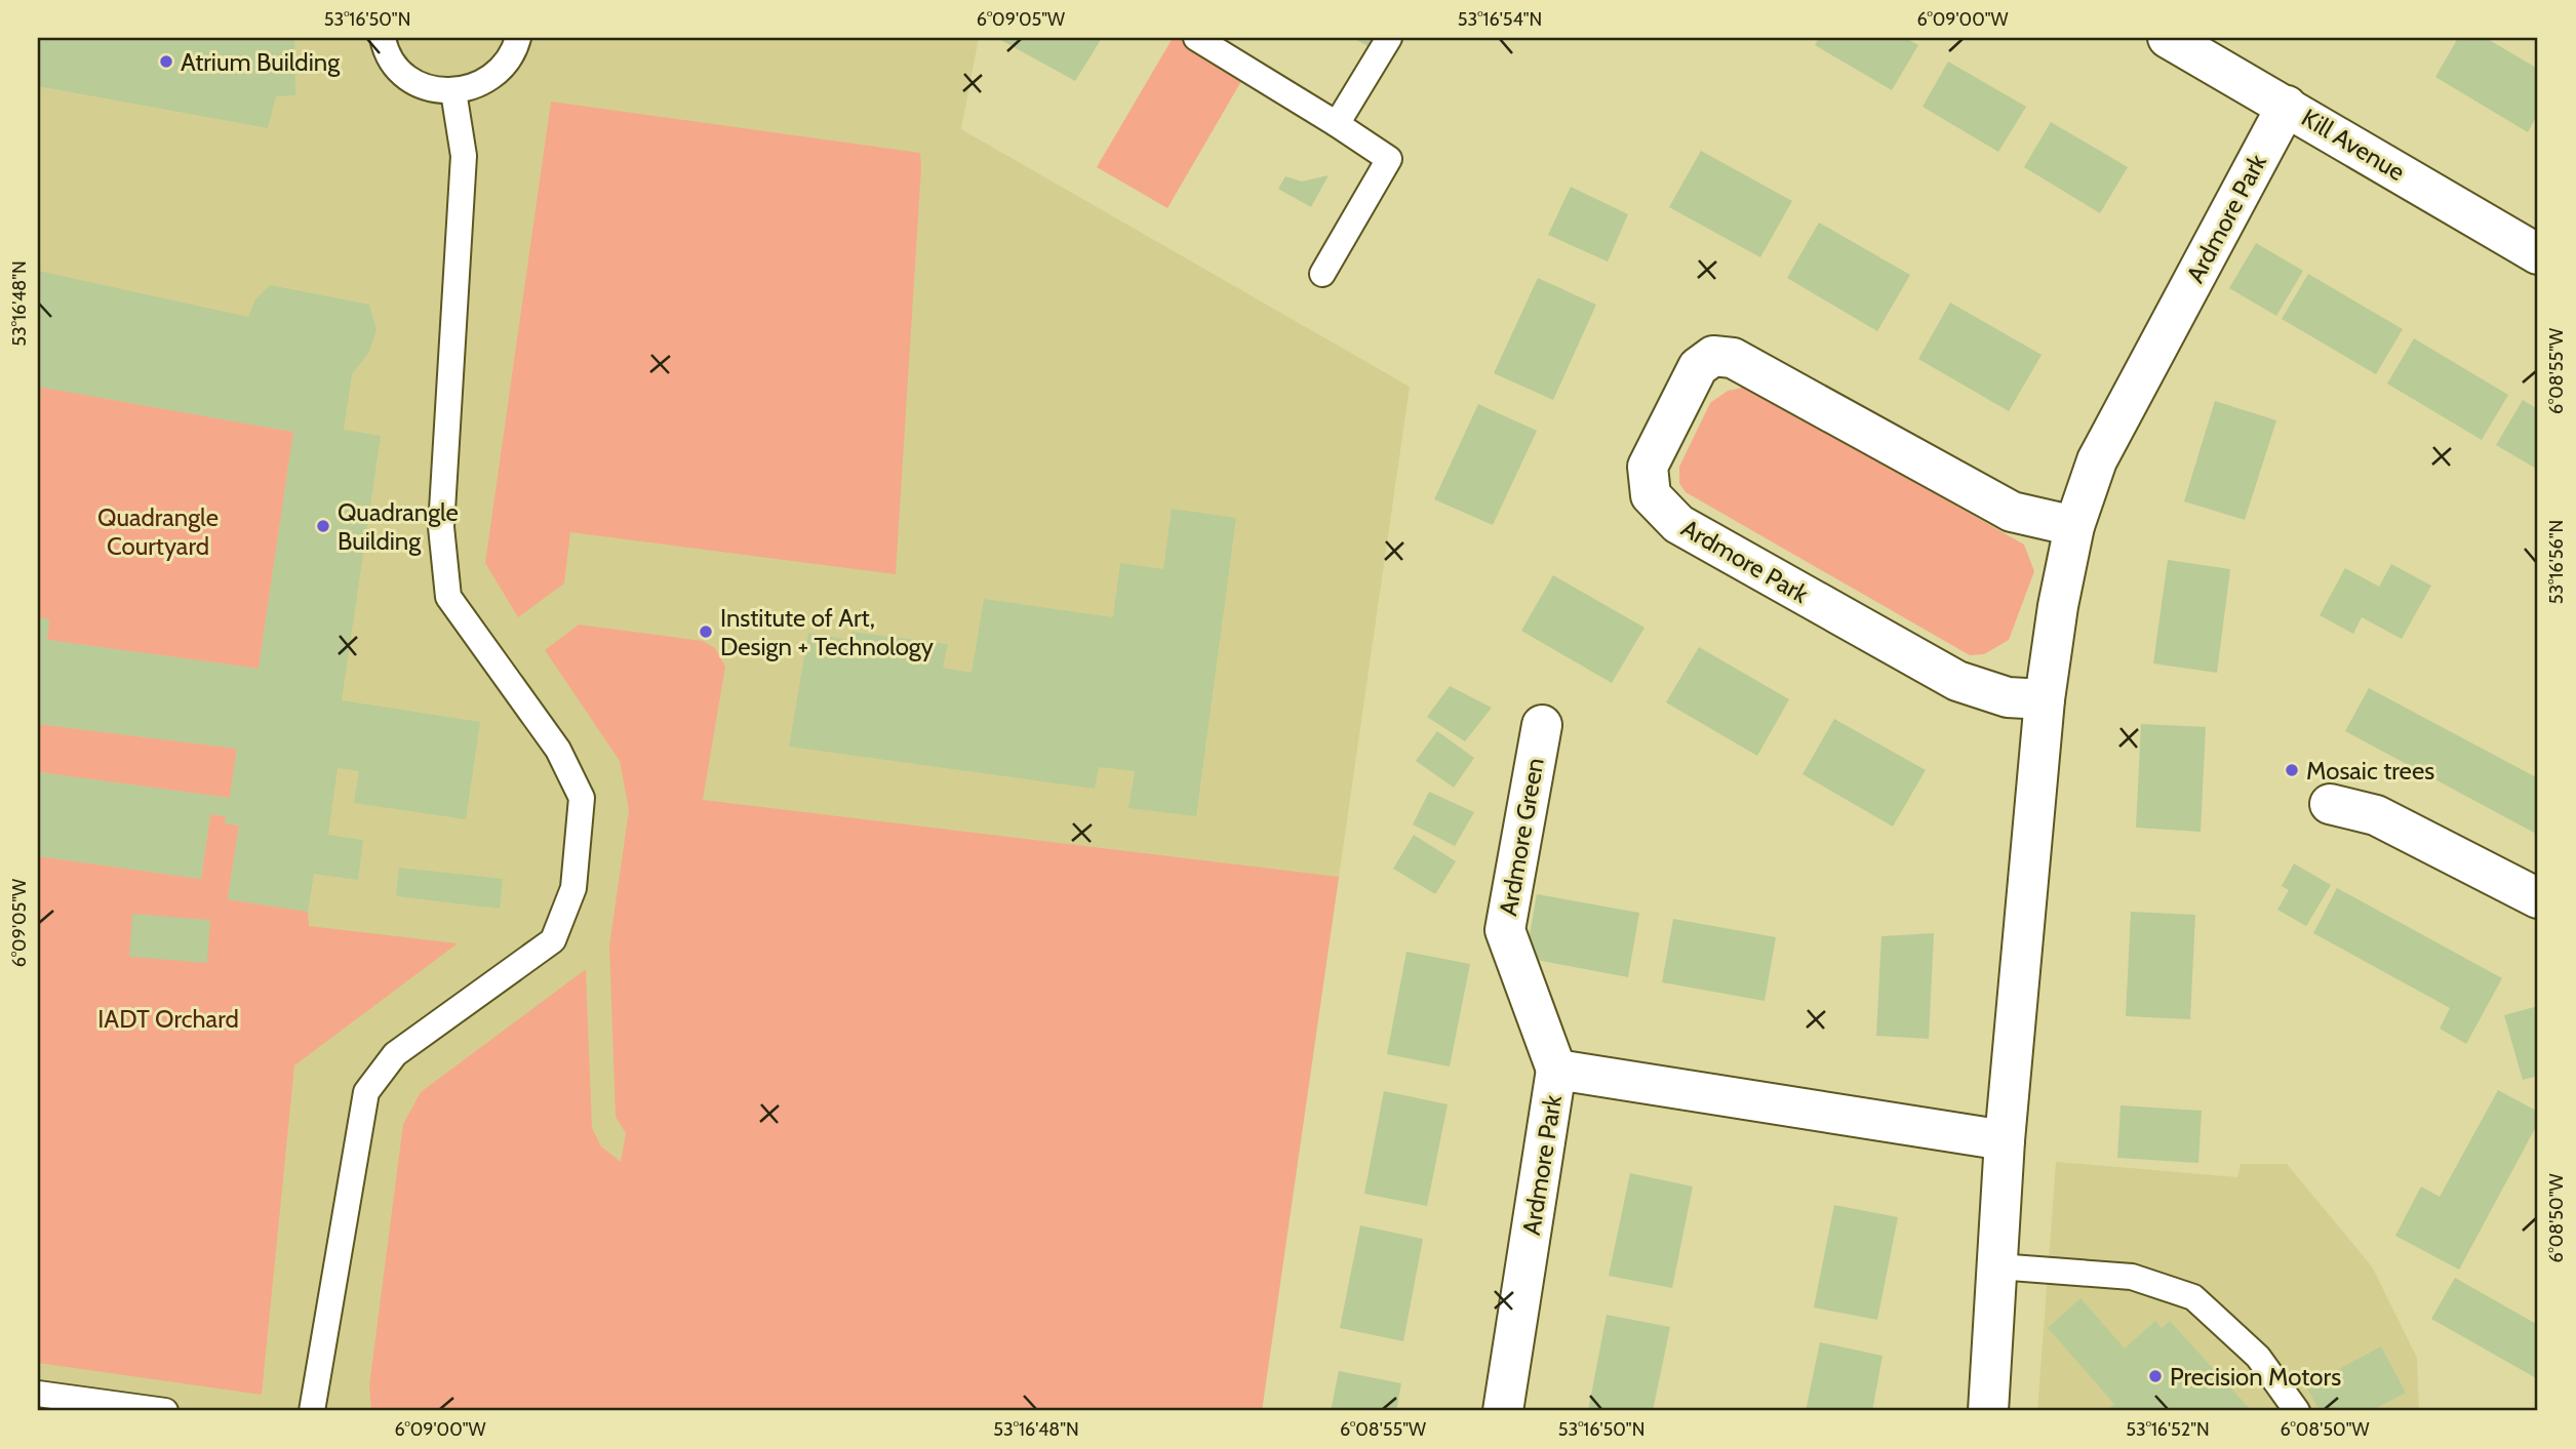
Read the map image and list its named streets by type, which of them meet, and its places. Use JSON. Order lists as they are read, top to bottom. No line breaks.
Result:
{"streets":{"street":["Kill Avenue","Ardmore Park","Ardmore Green"]},"crossings":[["Kill Avenue","Ardmore Park"],["Ardmore Park","Ardmore Green"]],"parks":["Quadrangle Courtyard","IADT Orchard"],"places":["Atrium Building","Quadrangle Building","Institute of Art, Design + Technology","Mosaic trees","Precision Motors"],"coordinates":["53°16'50\"N","6°09'05\"W","53°16'54\"N","6°09'00\"W","53°16'48\"N","6°08'55\"W","53°16'56\"N","6°08'50\"W","53°16'52\"N"]}
